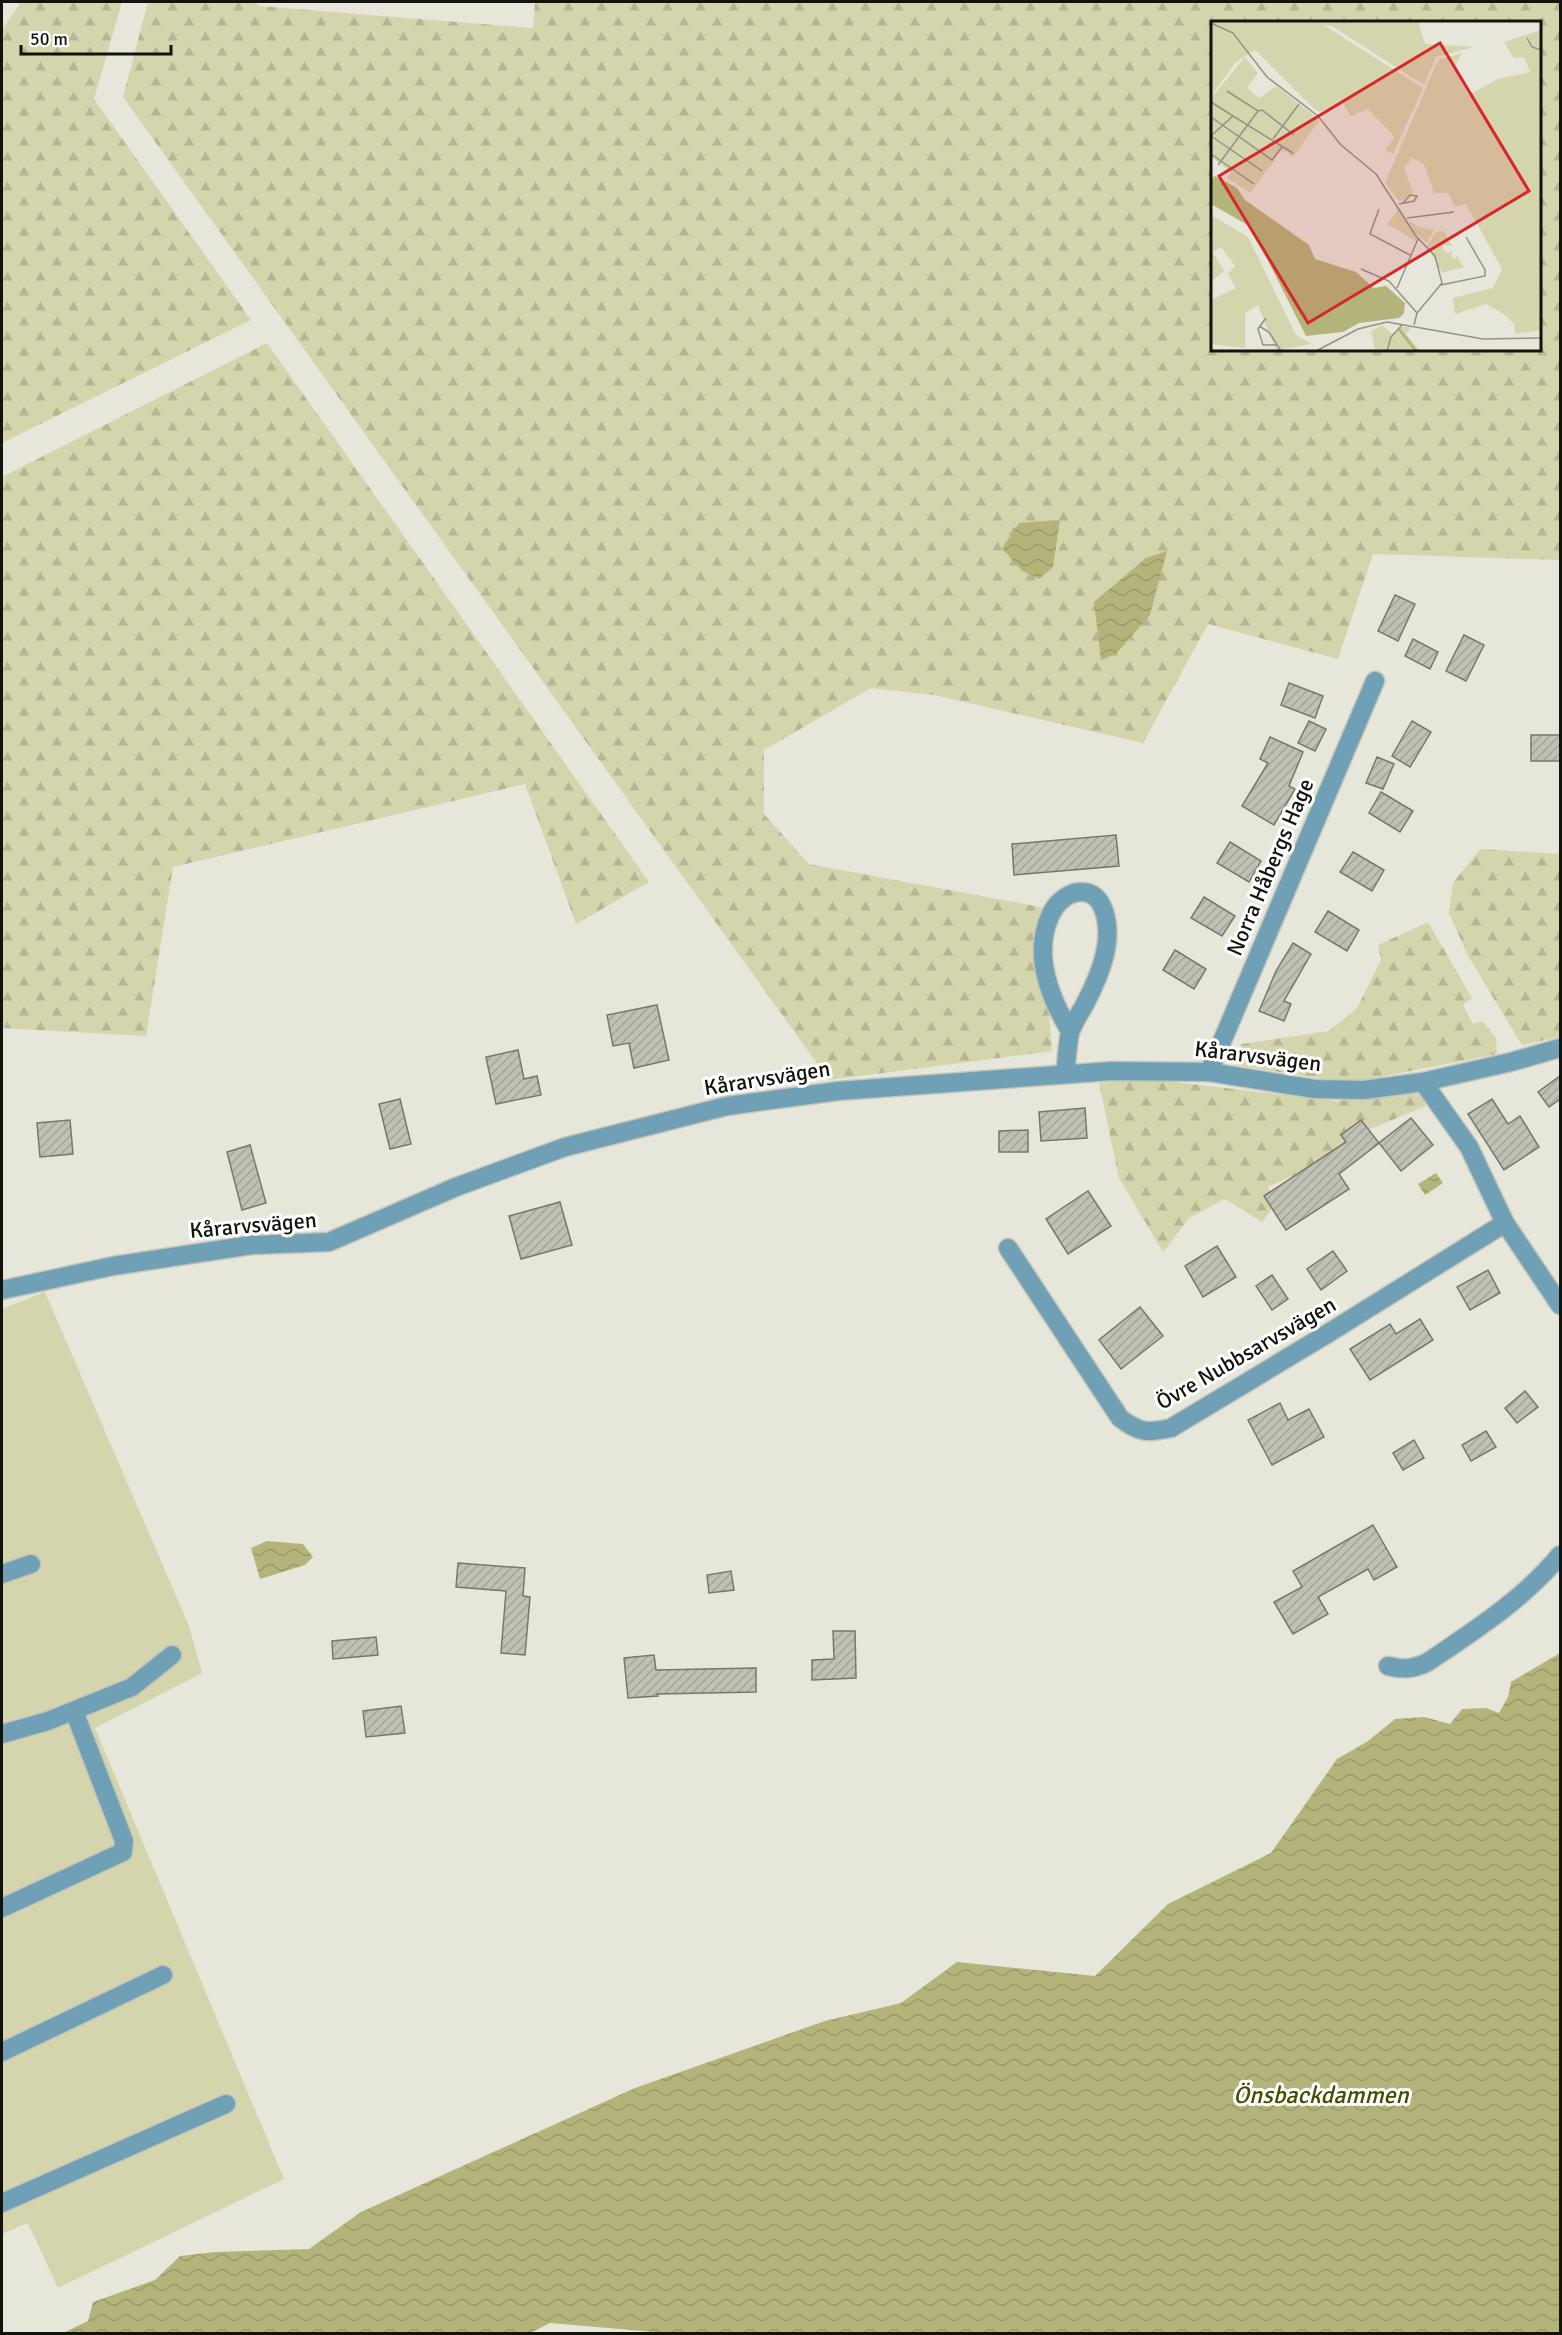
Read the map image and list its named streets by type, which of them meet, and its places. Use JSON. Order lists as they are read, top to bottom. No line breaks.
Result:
{"streets":{"street":["Norra Håbergs Hage","Kårarvsvägen","Övre Nubbsarvsvägen"]},"crossings":[["Norra Håbergs Hage","Kårarvsvägen"]],"water":["Önsbackdammen"],"scale_bar":"50 m"}
